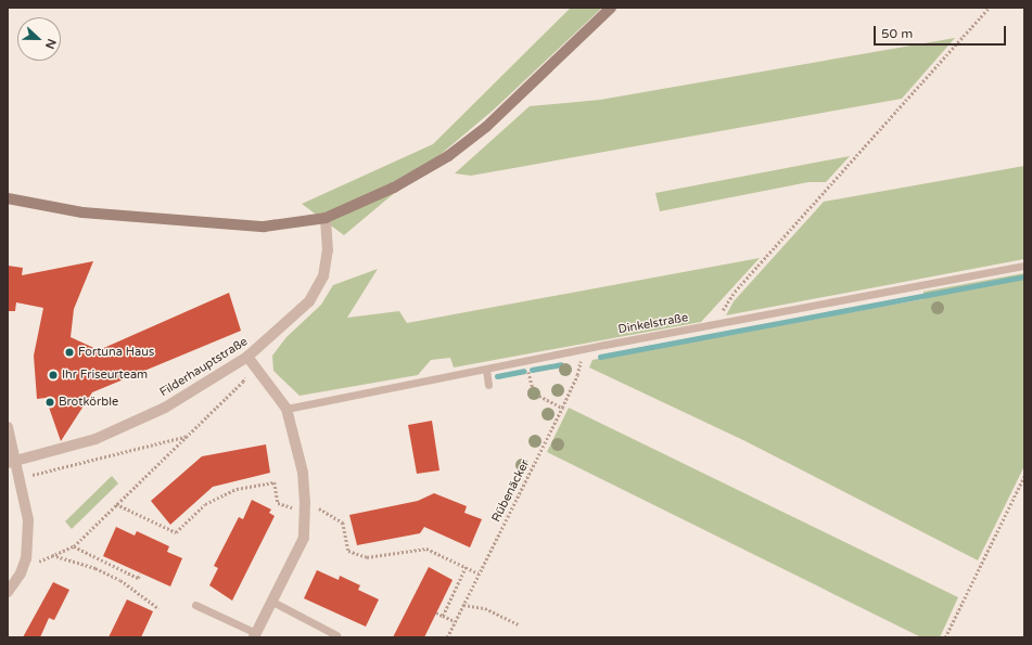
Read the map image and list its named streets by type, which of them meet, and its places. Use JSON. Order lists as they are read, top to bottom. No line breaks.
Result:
{"streets":{"street":["Filderhauptstraße"],"lane":["Dinkelstraße"],"path":["Rübenäcker"]},"crossings":[["Dinkelstraße","Rübenäcker"]],"places":["Fortuna Haus","Ihr Friseurteam","Brotkörble"],"scale_bar":"50 m","north":"right"}
